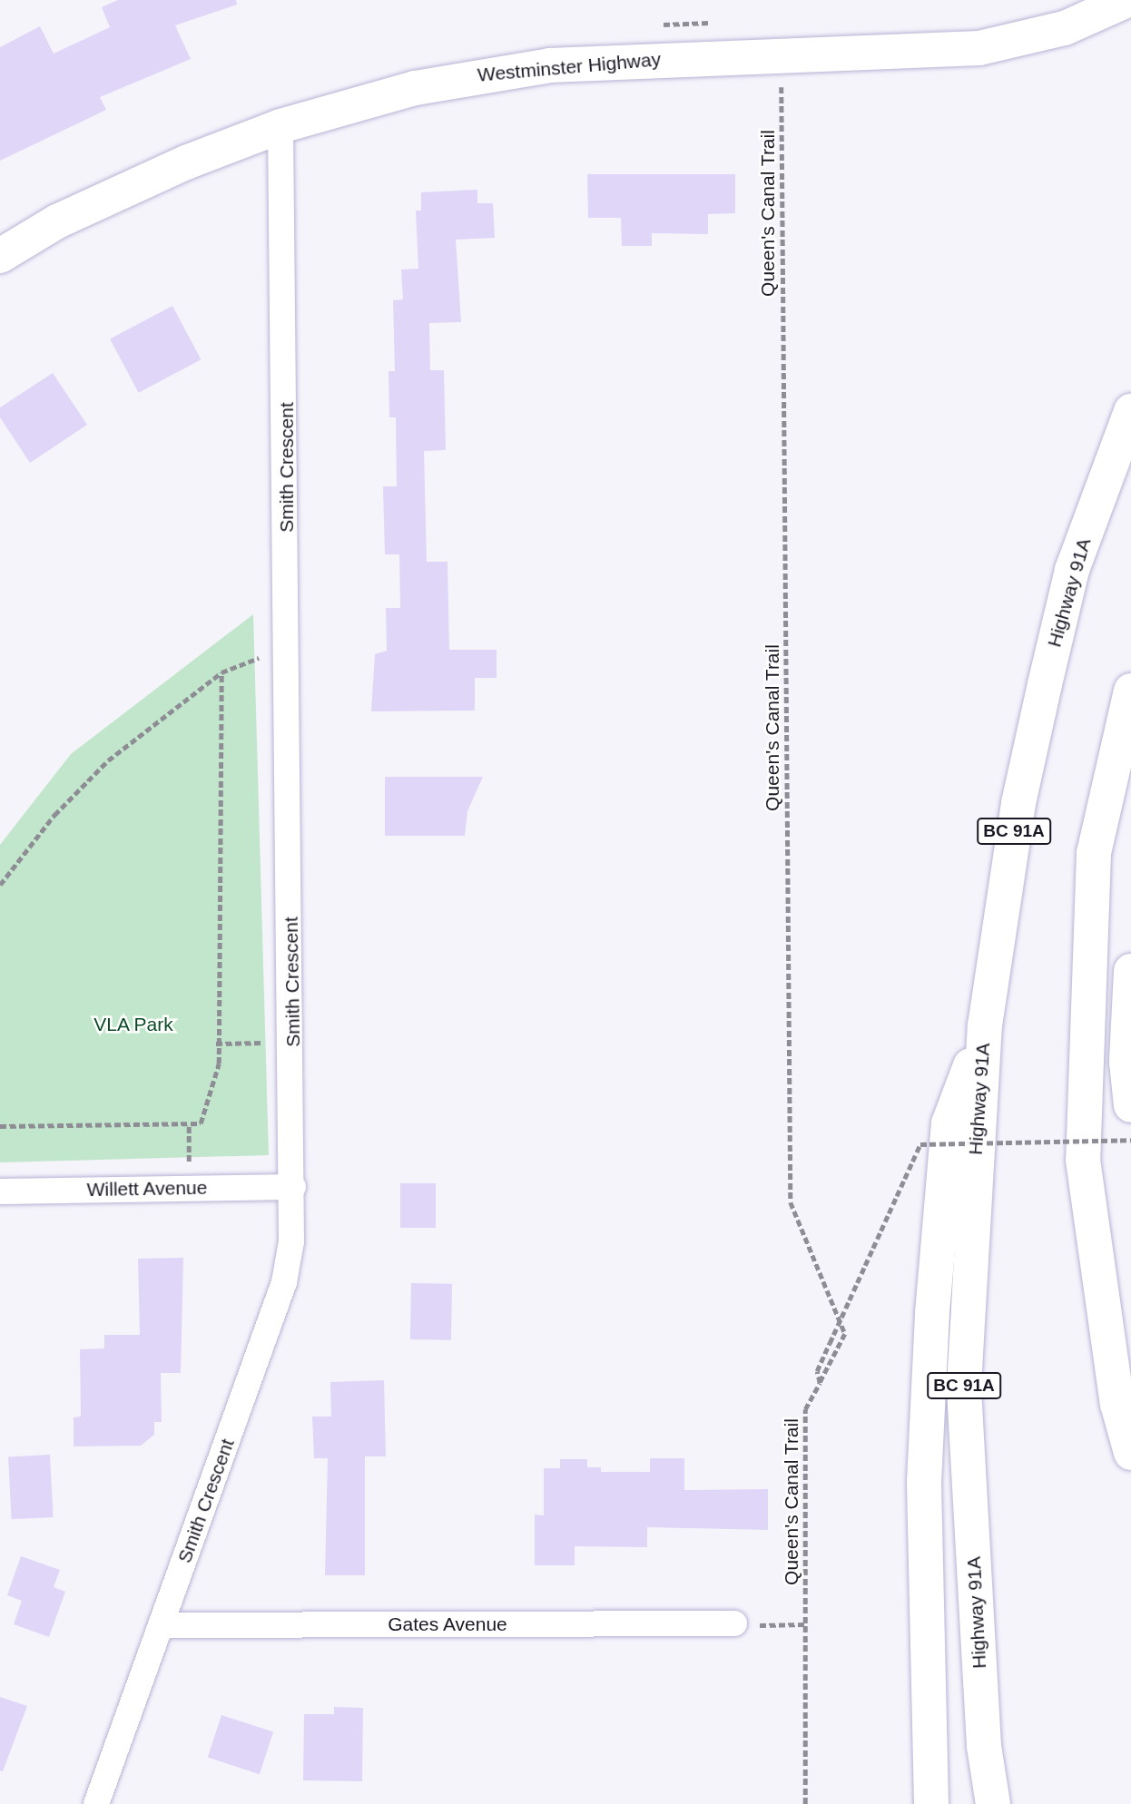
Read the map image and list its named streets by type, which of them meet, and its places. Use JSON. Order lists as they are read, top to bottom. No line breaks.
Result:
{"streets":{"main road":["Westminster Highway","Highway 91A","BC 91A"],"street":["Smith Crescent","Willett Avenue","Gates Avenue"],"path":["Queen's Canal Trail"]},"crossings":[["Westminster Highway","Queen's Canal Trail"],["Westminster Highway","Smith Crescent"],["Smith Crescent","Willett Avenue"],["Smith Crescent","Gates Avenue"]],"parks":["VLA Park"]}
